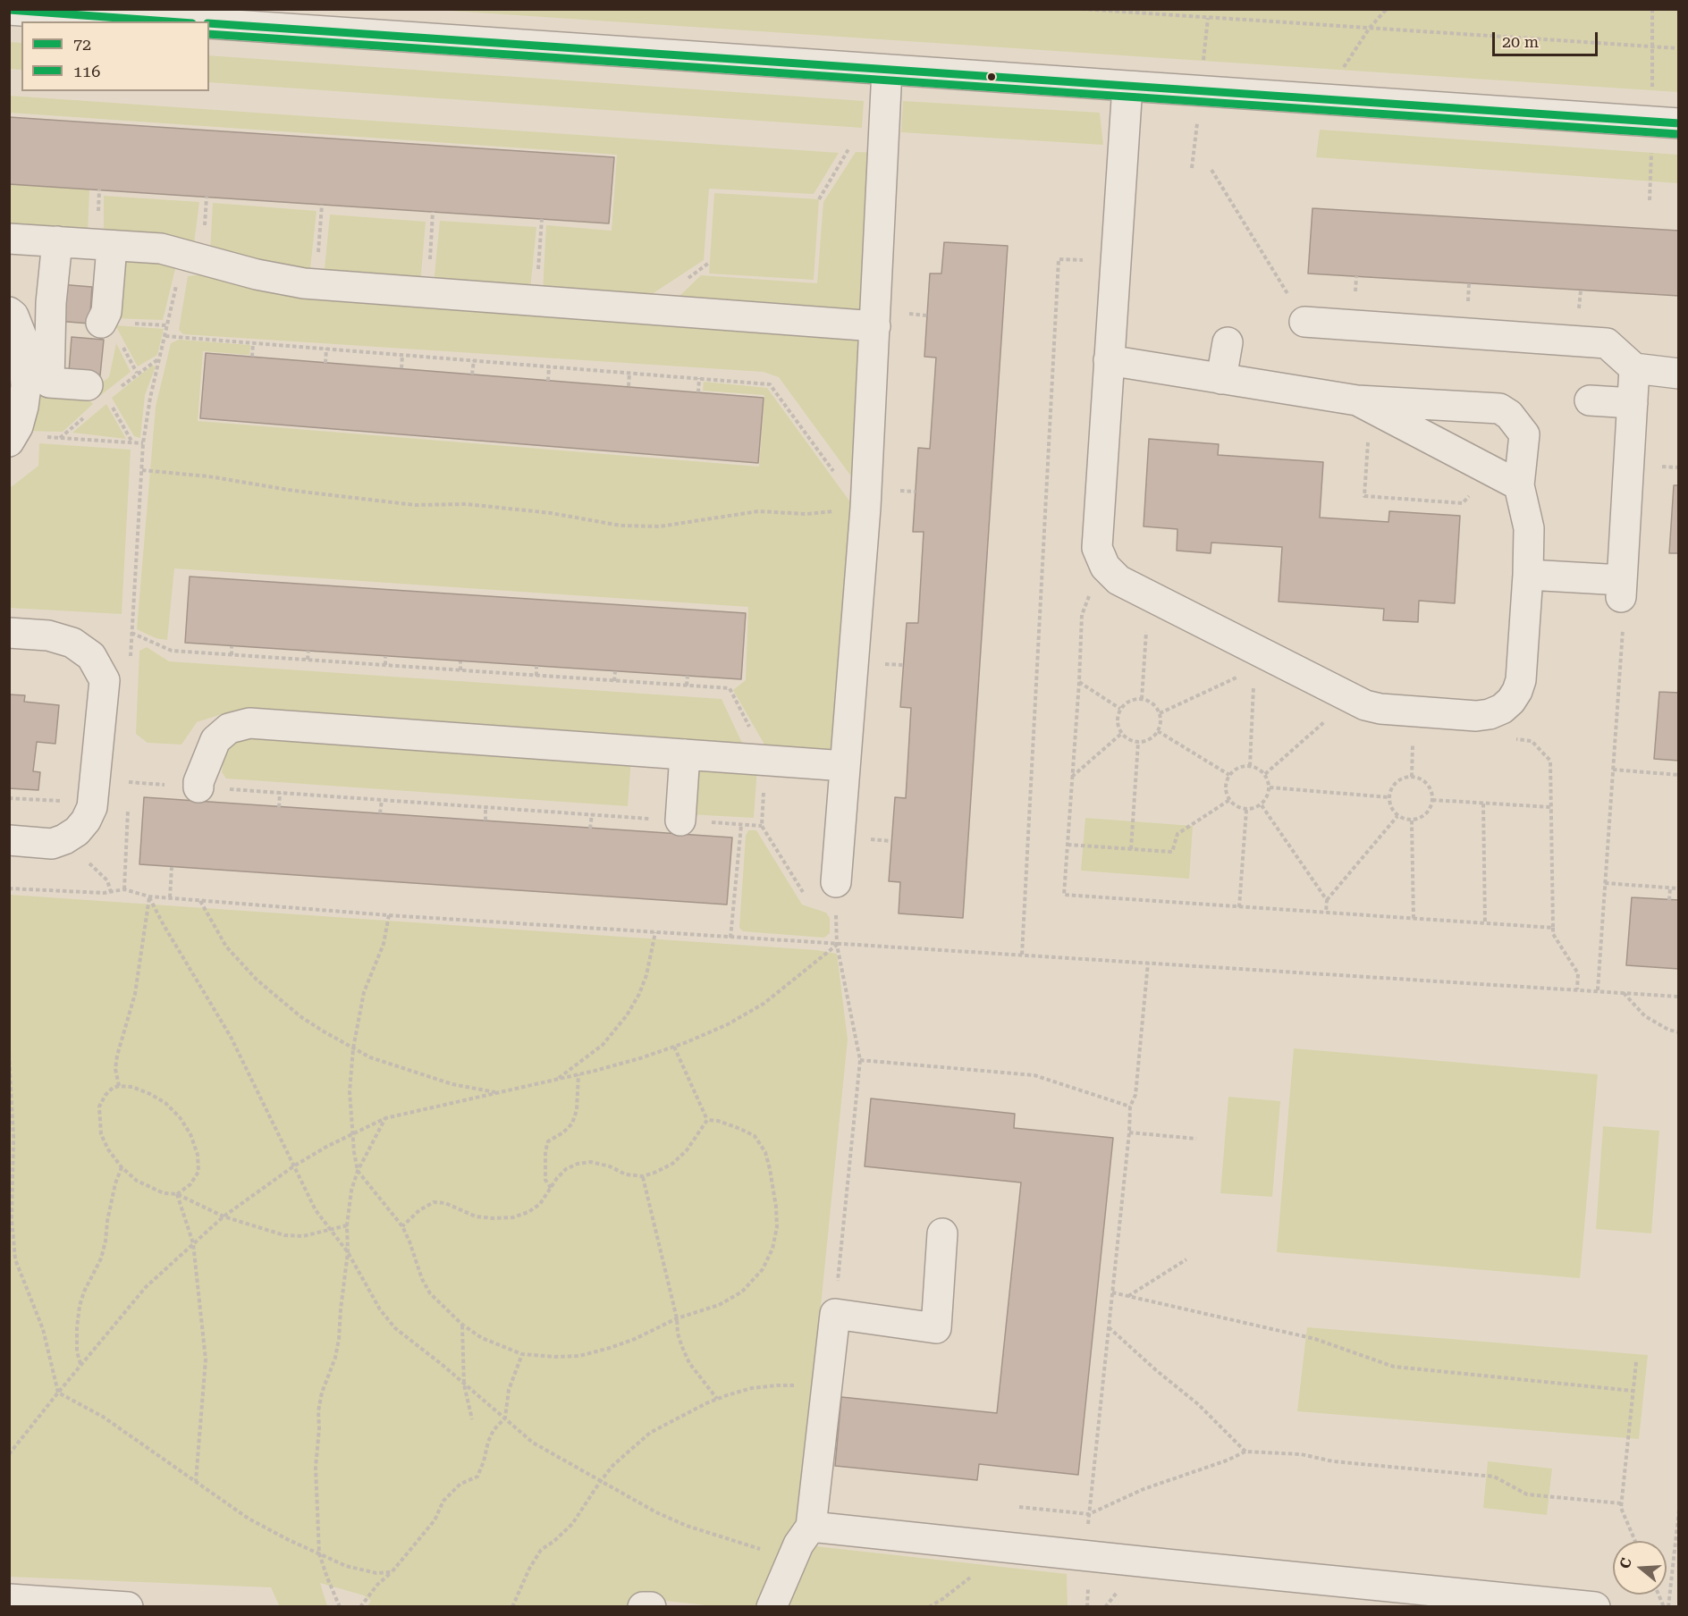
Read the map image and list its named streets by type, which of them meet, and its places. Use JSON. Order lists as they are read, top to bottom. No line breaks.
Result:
{"lines":["transit line 72","transit line 116"],"legend":["72","116"],"scale_bar":"20 m","north":"left"}
